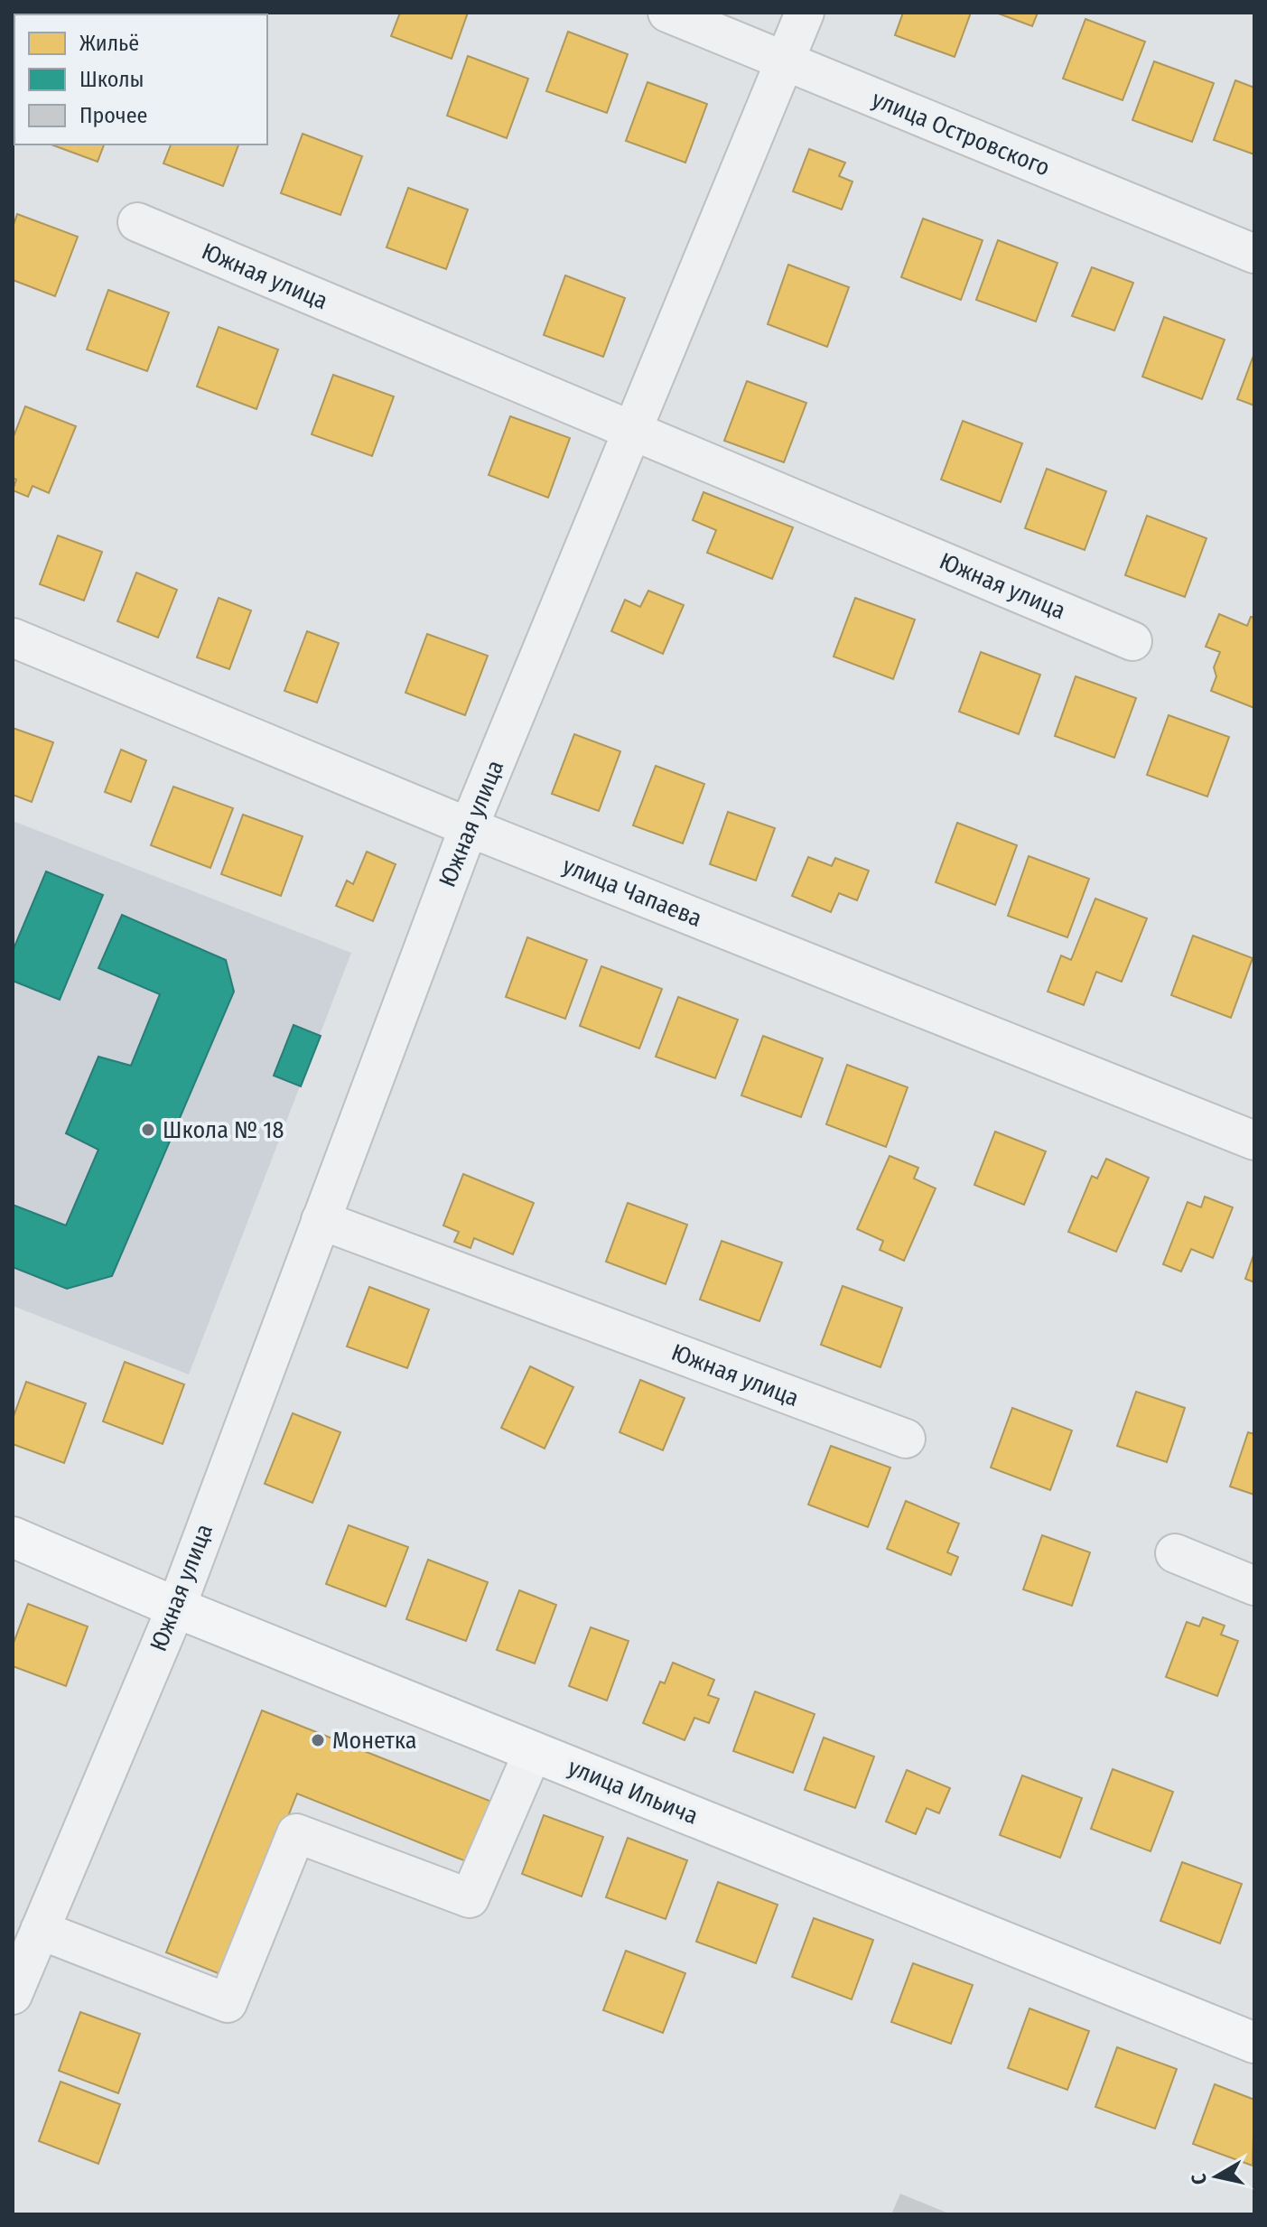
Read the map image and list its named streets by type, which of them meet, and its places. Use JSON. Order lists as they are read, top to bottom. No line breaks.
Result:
{"streets":{"main road":["улица Ильича"],"street":["улица Островского","Южная улица","улица Чапаева"]},"crossings":[["улица Островского","Южная улица"],["Южная улица","улица Чапаева"],["Южная улица","улица Ильича"]],"places":["Школа № 18","Монетка"],"legend":["Жильё","Школы","Прочее"],"north":"left"}
